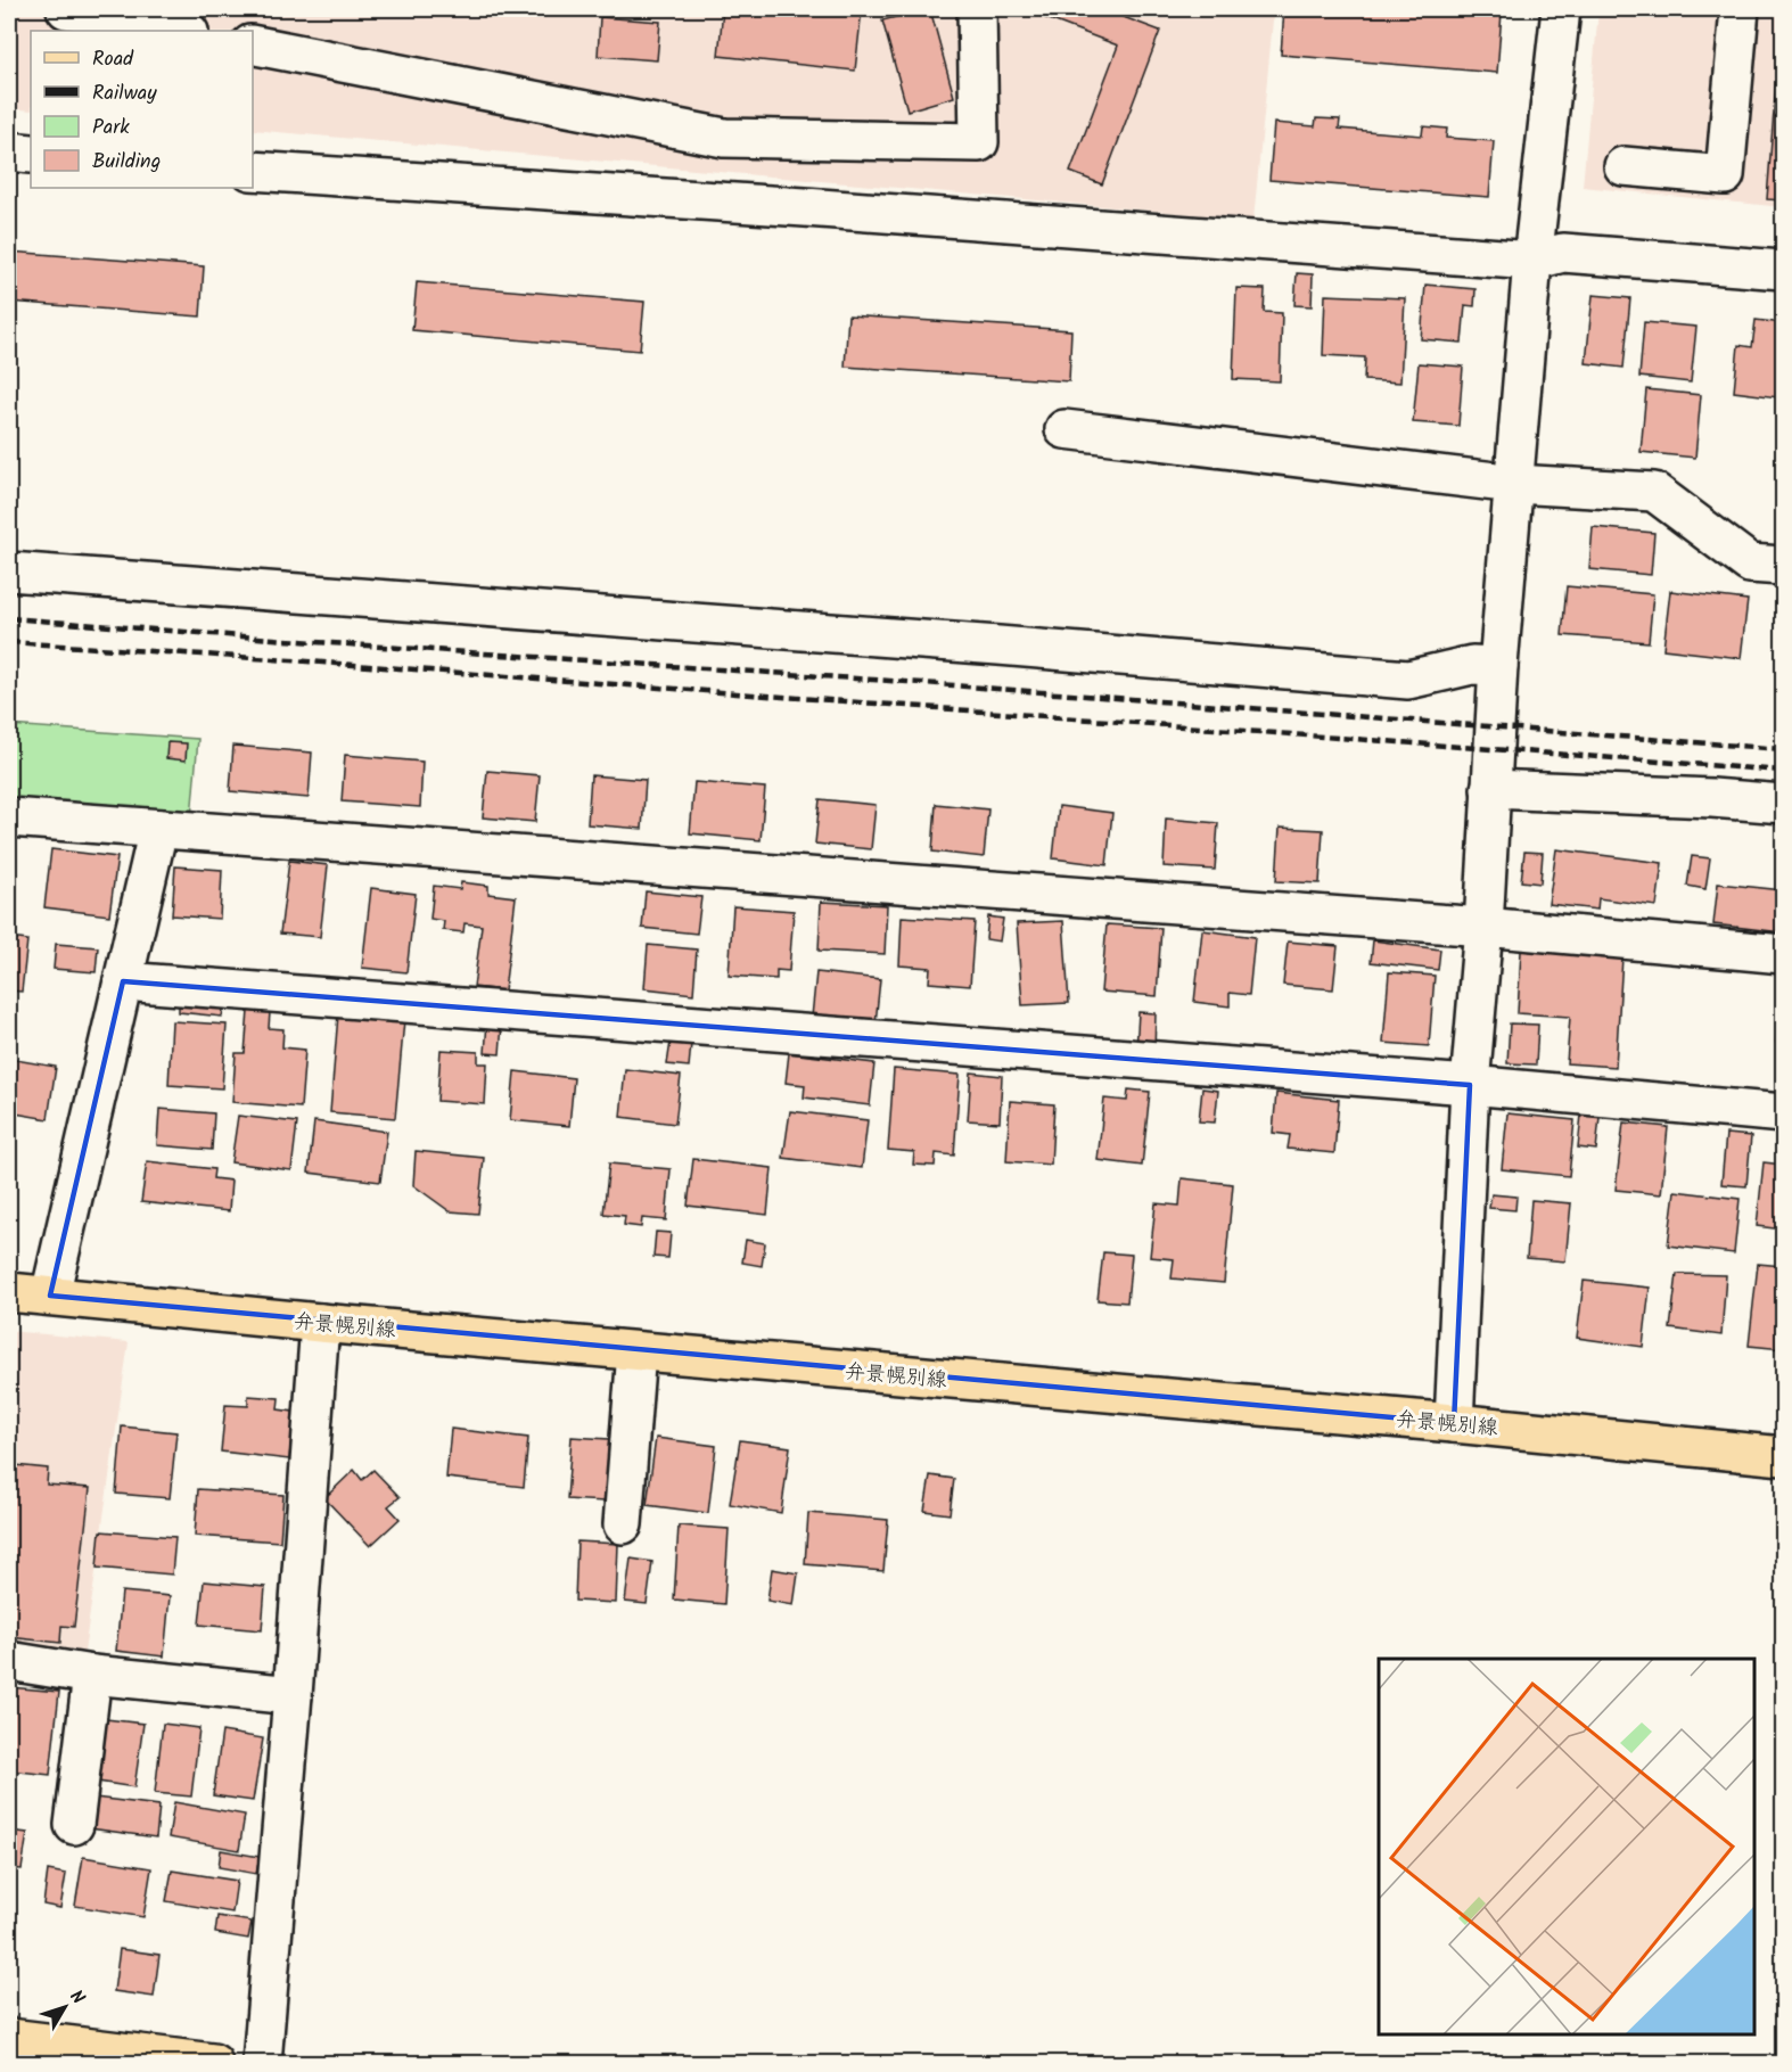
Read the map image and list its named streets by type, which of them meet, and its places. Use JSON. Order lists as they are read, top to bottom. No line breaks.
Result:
{"streets":{"main road":["弁景幌別線"]},"legend":["Road","Railway","Park","Building"],"north":"top right"}
